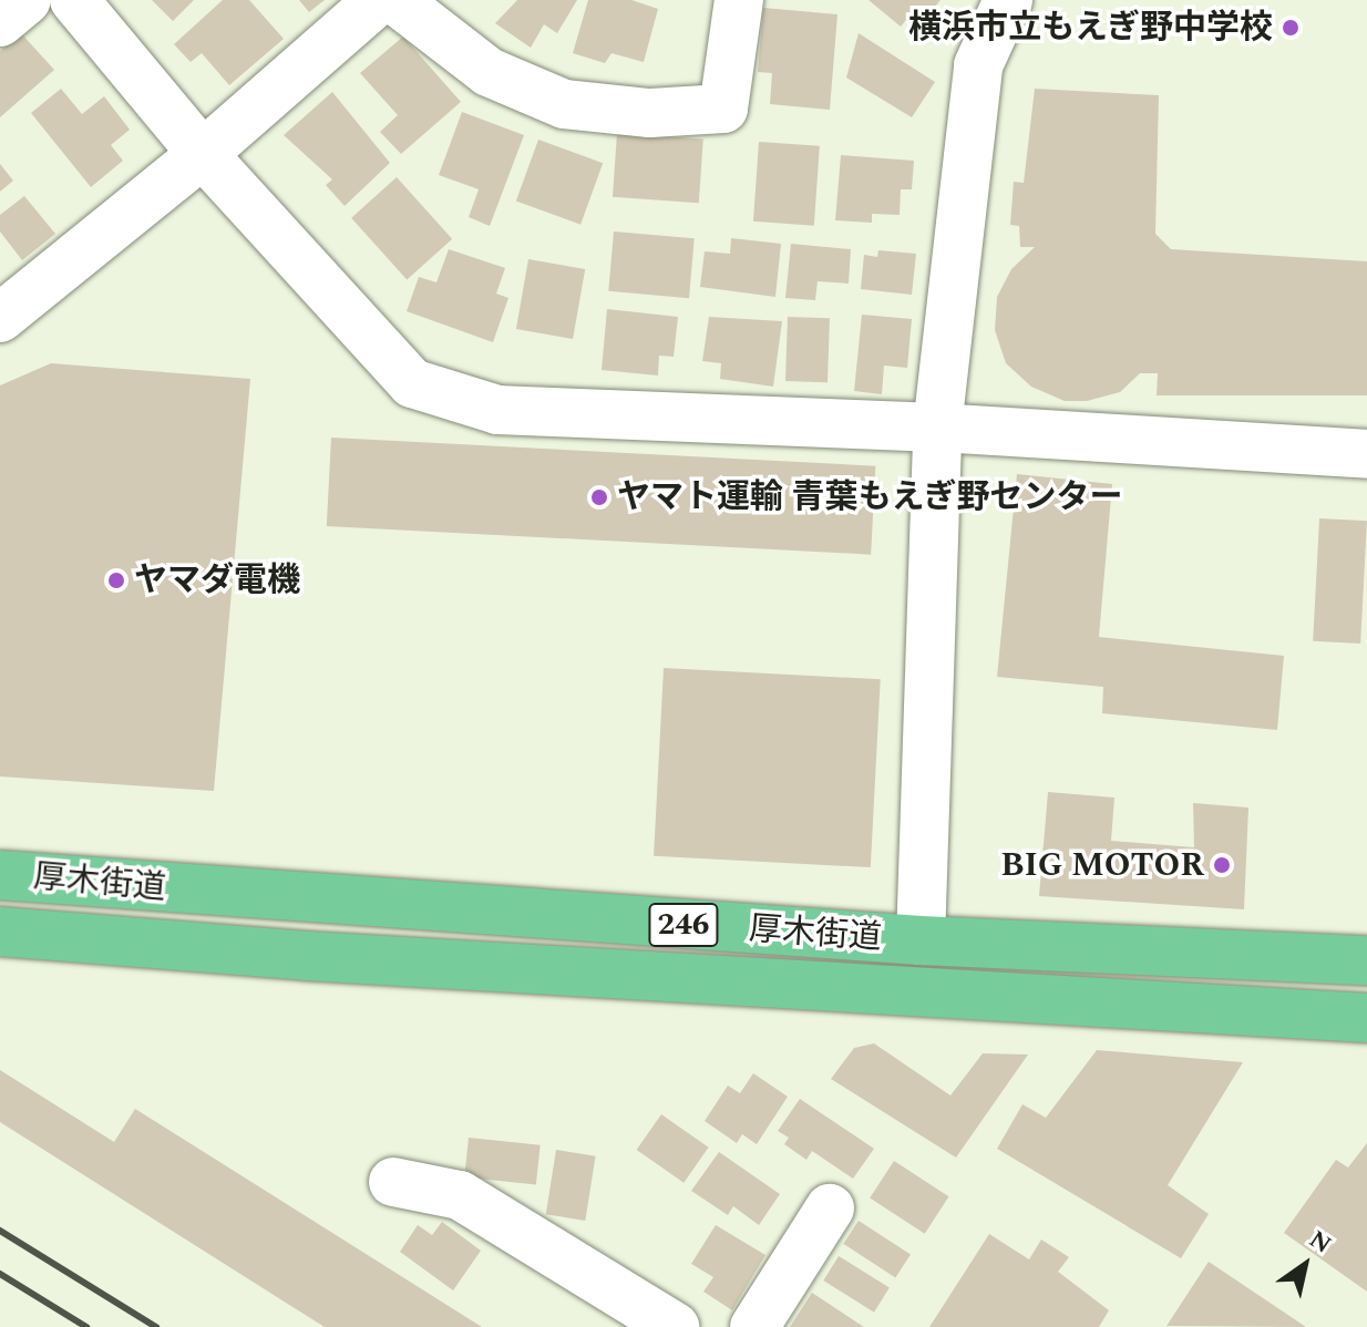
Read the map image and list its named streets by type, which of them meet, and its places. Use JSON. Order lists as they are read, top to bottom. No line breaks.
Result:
{"streets":{"highway":["厚木街道","246"]},"places":["横浜市立もえぎ野中学校","ヤマト運輸 青葉もえぎ野センター","ヤマダ電機","BIG MOTOR"],"north":"top right"}
